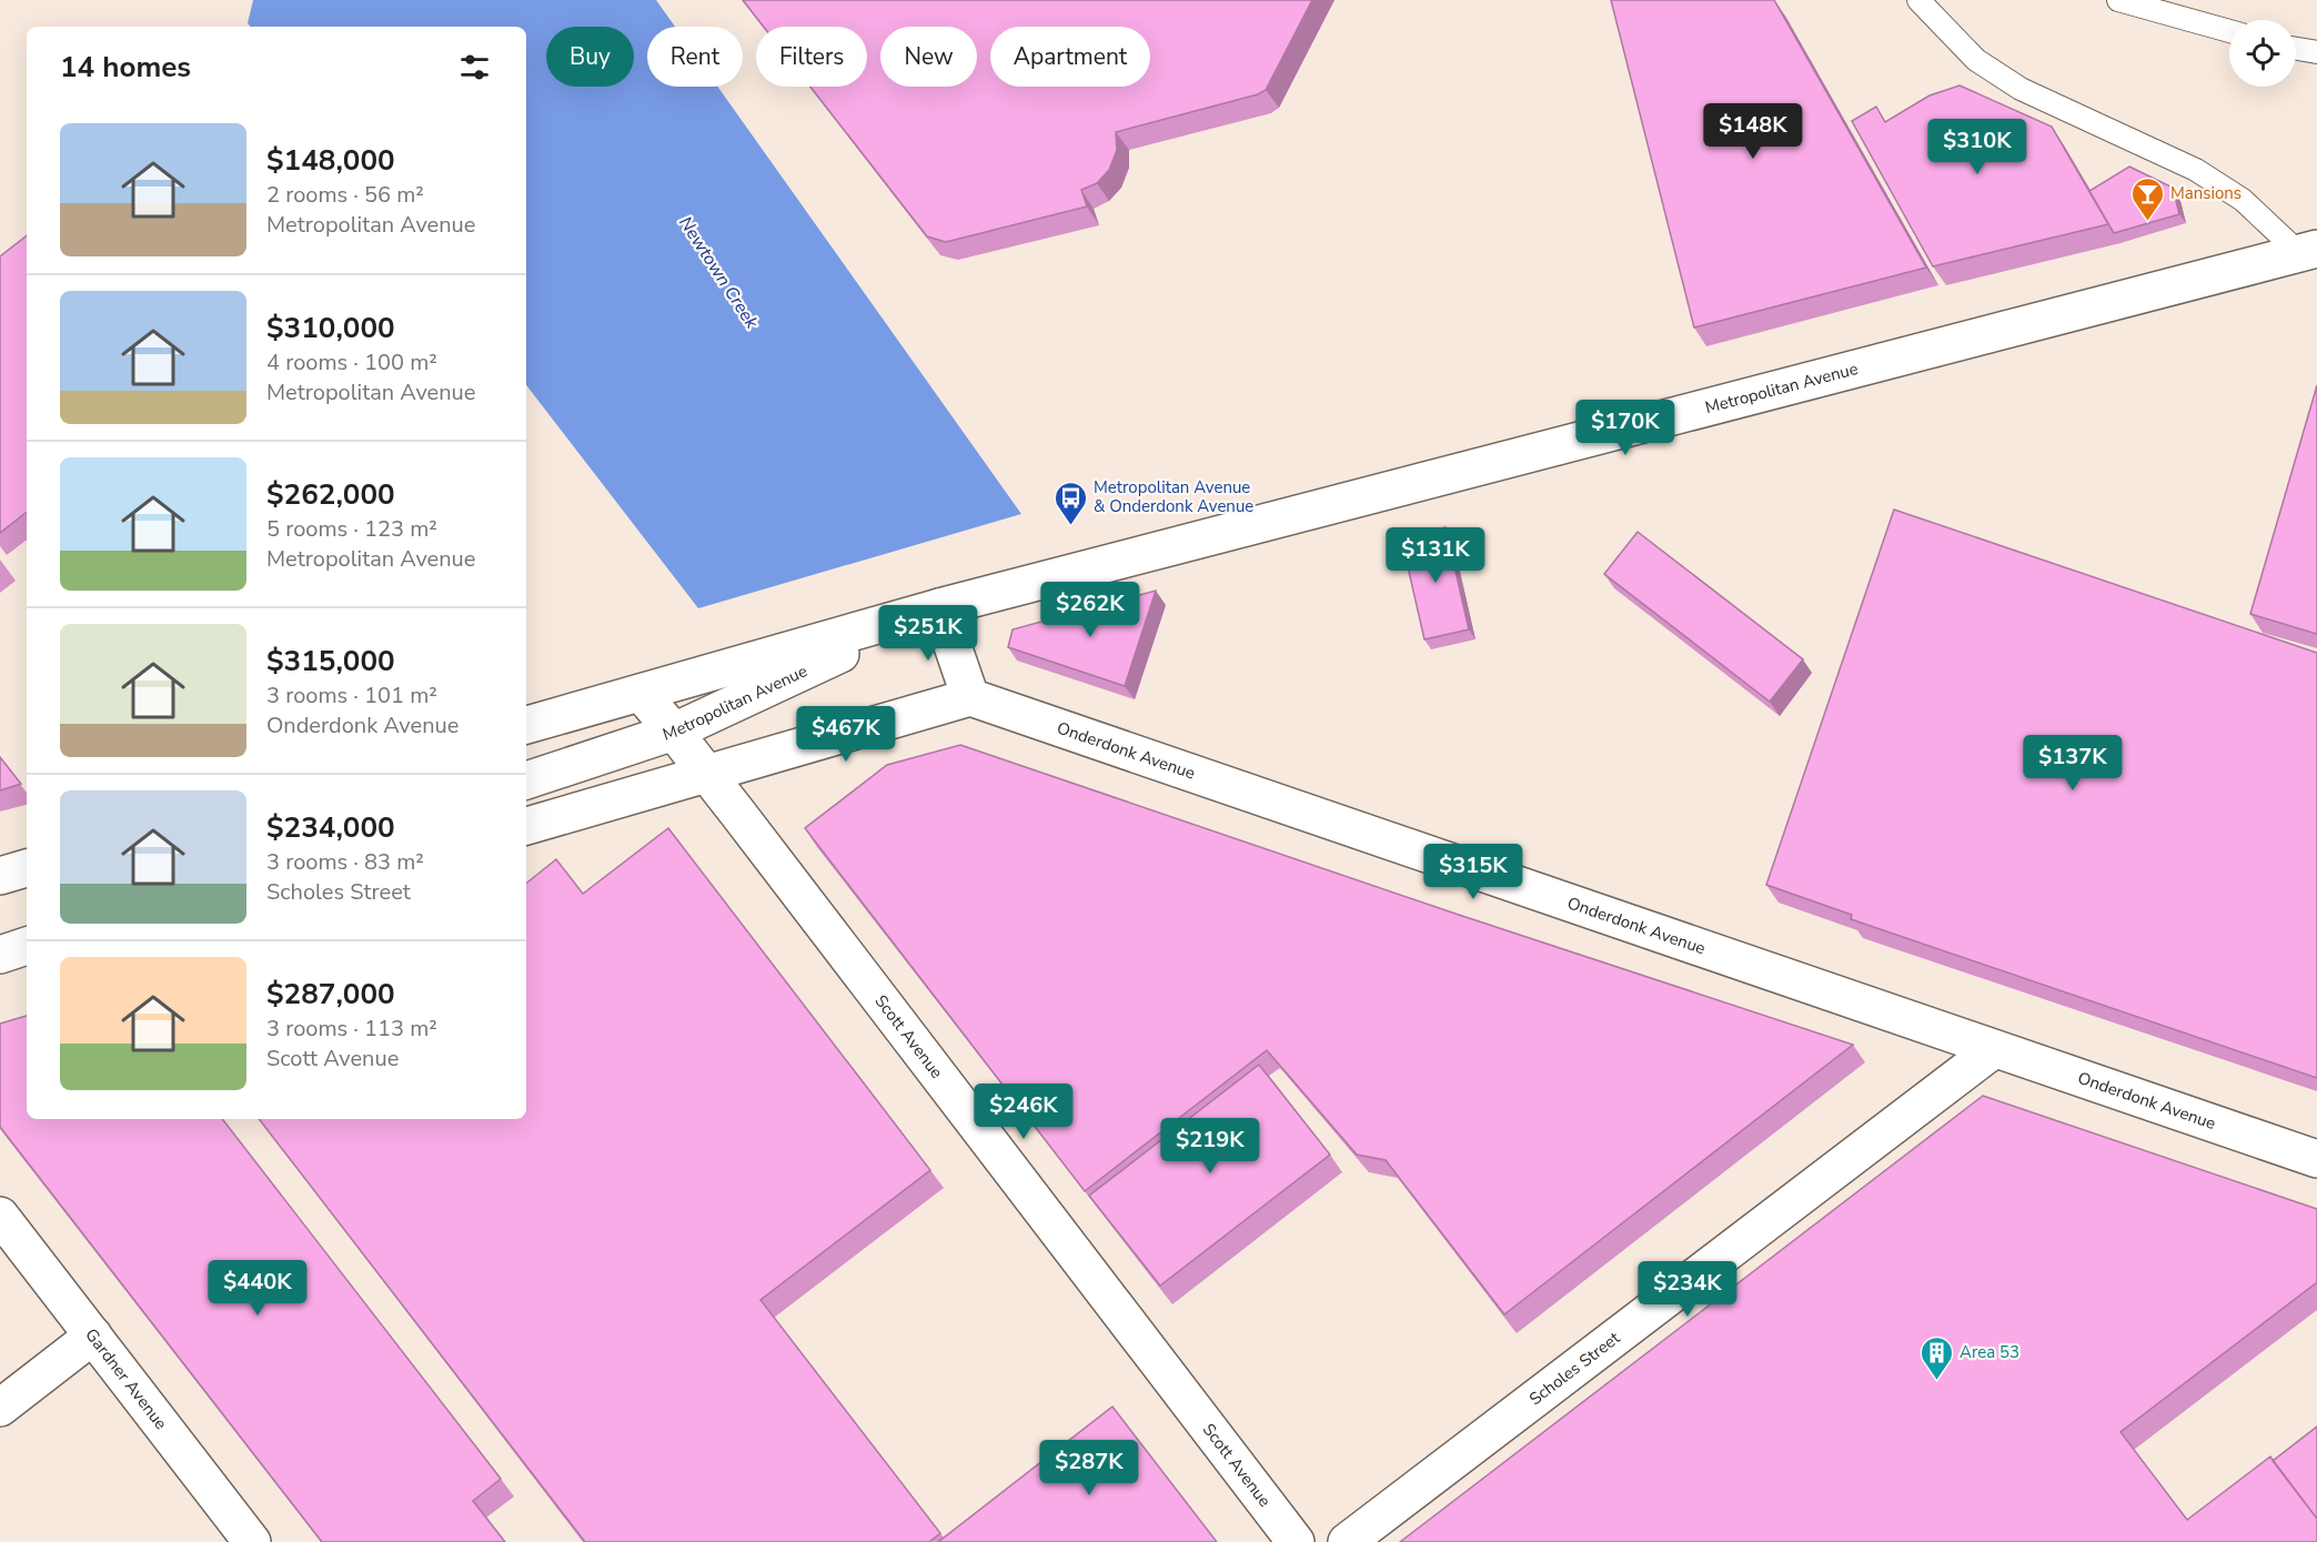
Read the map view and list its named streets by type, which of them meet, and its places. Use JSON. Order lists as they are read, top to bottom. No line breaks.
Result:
{"streets":{"street":["Metropolitan Avenue","Onderdonk Avenue","Scott Avenue","Scholes Street","Gardner Avenue"]},"crossings":[["Metropolitan Avenue","Scott Avenue"],["Onderdonk Avenue","Scholes Street"]],"water":["Newtown Creek"],"places":{"bar":["Mansions"],"bus stop":["Metropolitan Avenue & Onderdonk Avenue"],"building":["Area 53"]},"page":{"chip":["Buy","Rent","Filters","New","Apartment"],"heading":"14 homes","price":["$148K","$310K","$170K","$131K","$262K","$251K","$467K","$137K","$315K","$246K","$219K","$440K","$234K","$287K"],"list":[{"name":"$148,000","note":"2 rooms · 56 m² · Metropolitan Avenue"},{"name":"$310,000","note":"4 rooms · 100 m² · Metropolitan Avenue"},{"name":"$262,000","note":"5 rooms · 123 m² · Metropolitan Avenue"},{"name":"$315,000","note":"3 rooms · 101 m² · Onderdonk Avenue"},{"name":"$234,000","note":"3 rooms · 83 m² · Scholes Street"},{"name":"$287,000","note":"3 rooms · 113 m² · Scott Avenue"}]}}
